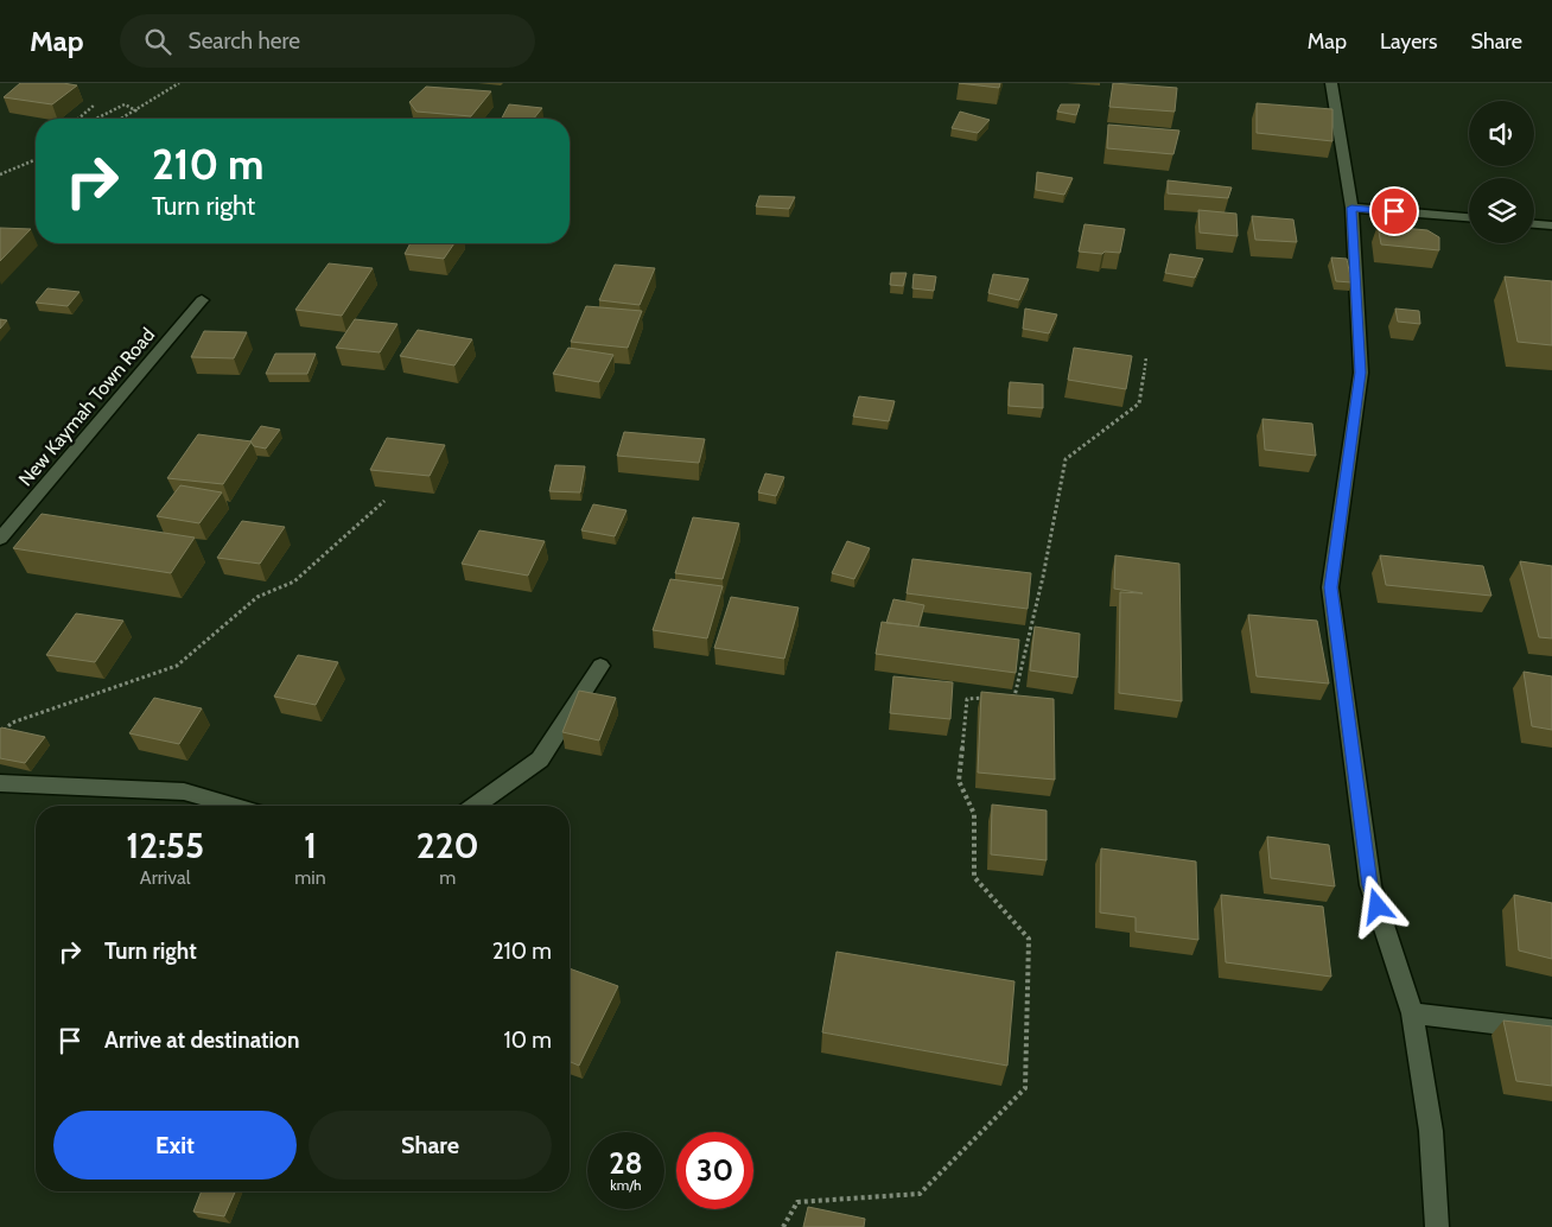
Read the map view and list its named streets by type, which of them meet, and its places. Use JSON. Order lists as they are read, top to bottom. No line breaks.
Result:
{"streets":{"street":["New Kaymah Town Road"]},"page":{"header":"Map","search":"Search here","nav":["Map","Layers","Share"],"turn":["210 m","Turn right"],"eta":["12:55","Arrival","1","min","220","m"],"list":[{"name":"Turn right","value":"210 m"},{"name":"Arrive at destination","value":"10 m"}],"buttons":["Exit","Share"],"speed":"28 km/h","limit":"30"}}
